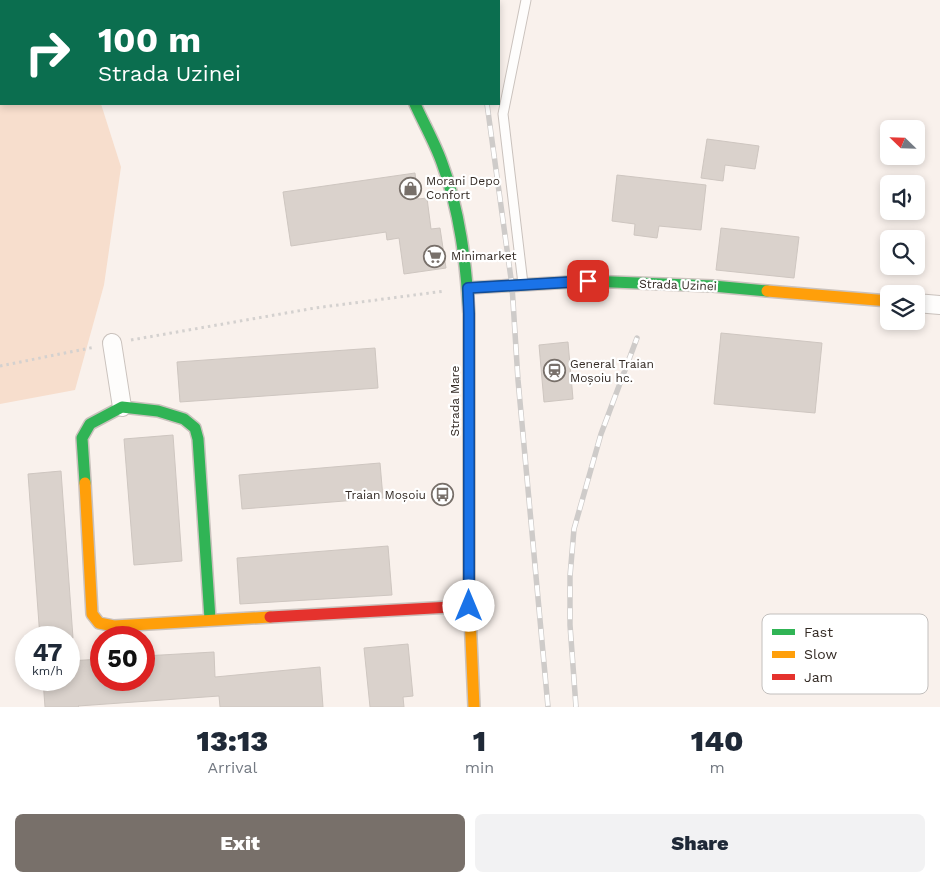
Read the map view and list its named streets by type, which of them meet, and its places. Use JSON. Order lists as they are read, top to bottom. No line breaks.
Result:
{"streets":{"street":["Strada Uzinei","Strada Mare"]},"crossings":[["Strada Uzinei","Strada Mare"]],"places":{"shop":["Morani Depo Confort"],"supermarket":["Minimarket"],"station":["General Traian Moșoiu hc."],"bus stop":["Traian Moșoiu"]},"legend":["Fast","Slow","Jam"],"north":"top left","page":{"turn":["100 m","Strada Uzinei"],"speed":"47 km/h","limit":"50","eta":["13:13","Arrival","1","min","140","m"],"buttons":["Exit","Share"]}}
